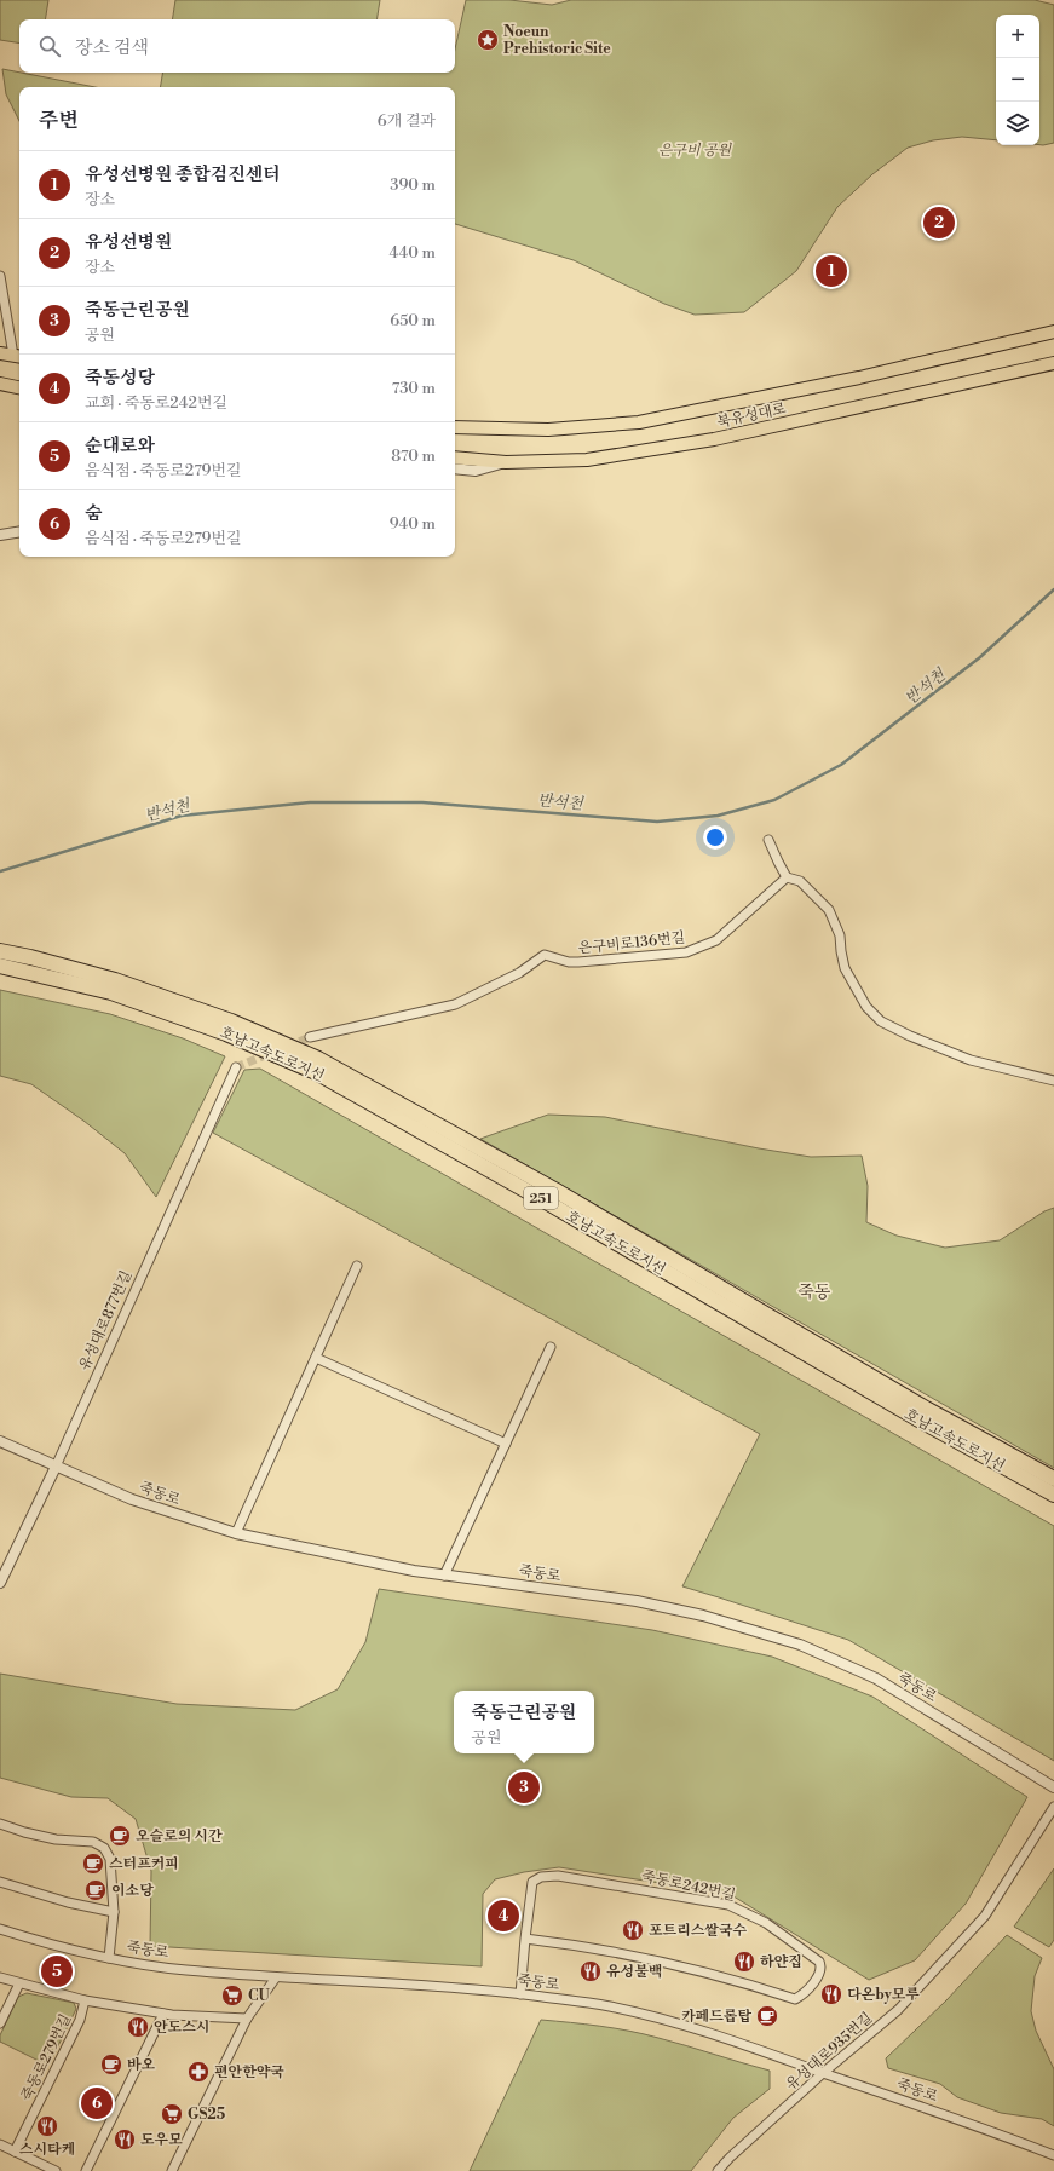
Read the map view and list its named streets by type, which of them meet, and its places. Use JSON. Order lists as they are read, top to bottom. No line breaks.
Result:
{"streets":{"highway":["호남고속도로지선","251"],"main road":["북유성대로"],"street":["은구비로136번길","유성대로877번길","죽동로","죽동로242번길","유성대로935번길","죽동로279번길"]},"crossings":[["유성대로877번길","죽동로"],["죽동로","죽동로242번길"],["죽동로","유성대로935번길"]],"districts":["죽동"],"water":["반석천"],"parks":["은구비 공원"],"places":{"place":["Noeun Prehistoric Site"],"cafe":["오슬로의 시간","스터프커피","이소당","카페드롭탑","바오"],"restaurant":["포트리스쌀국수","하얀집","유성불백","다온by모루","안도스시","스시타케","도우모"],"supermarket":["CU","GS25"],"pharmacy":["편안한약국"]},"page":{"map_buttons":["+","−"],"search":"장소 검색","heading":["주변","6개 결과"],"list":[{"mark":"1","name":"유성선병원 종합검진센터","note":"장소","value":"390 m"},{"mark":"2","name":"유성선병원","note":"장소","value":"440 m"},{"mark":"3","name":"죽동근린공원","note":"공원","value":"650 m"},{"mark":"4","name":"죽동성당","note":"교회 · 죽동로242번길","value":"730 m"},{"mark":"5","name":"순대로와","note":"음식점 · 죽동로279번길","value":"870 m"},{"mark":"6","name":"숨","note":"음식점 · 죽동로279번길","value":"940 m"}],"pins":["2","1","3","4","5","6"],"popup":["죽동근린공원","공원"]}}
